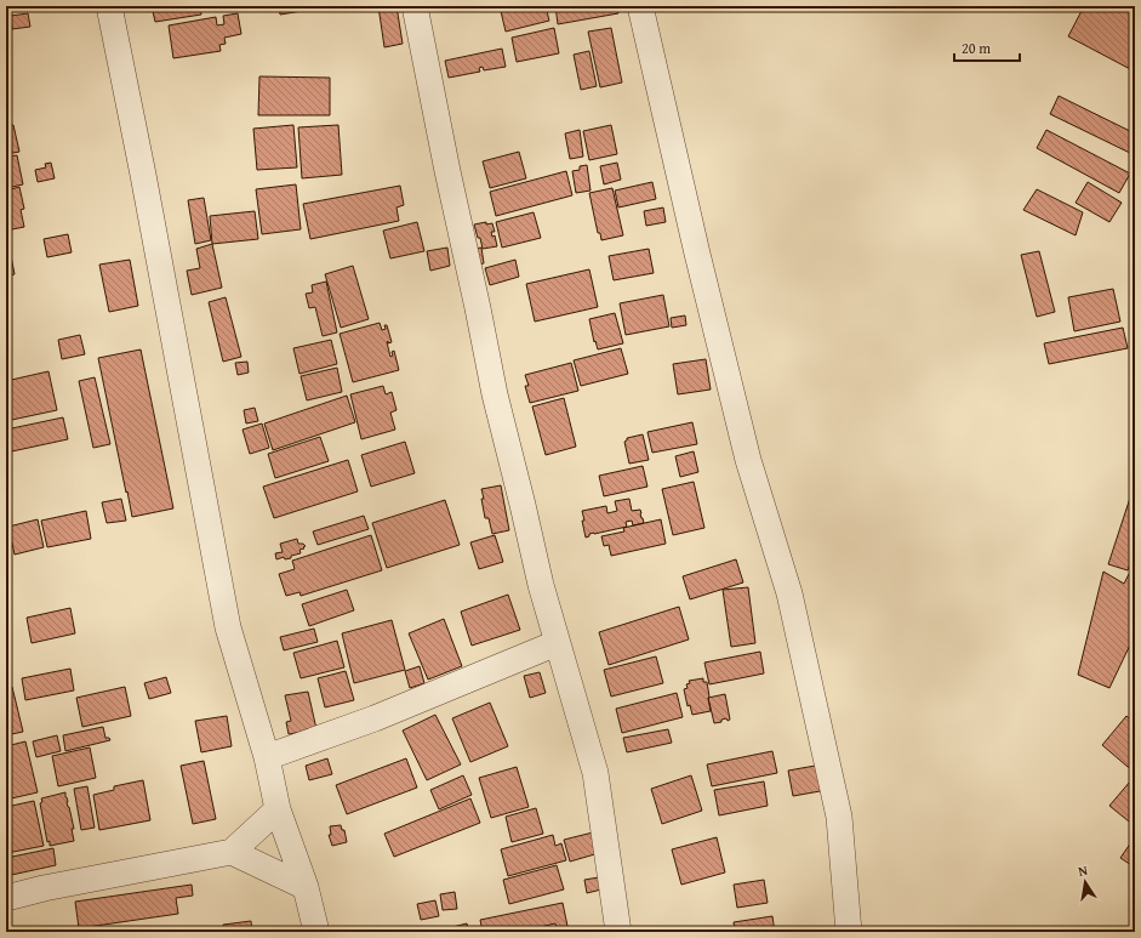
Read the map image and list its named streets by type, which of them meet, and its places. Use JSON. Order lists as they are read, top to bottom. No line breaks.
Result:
{"scale_bar":"20 m","north":"top"}
